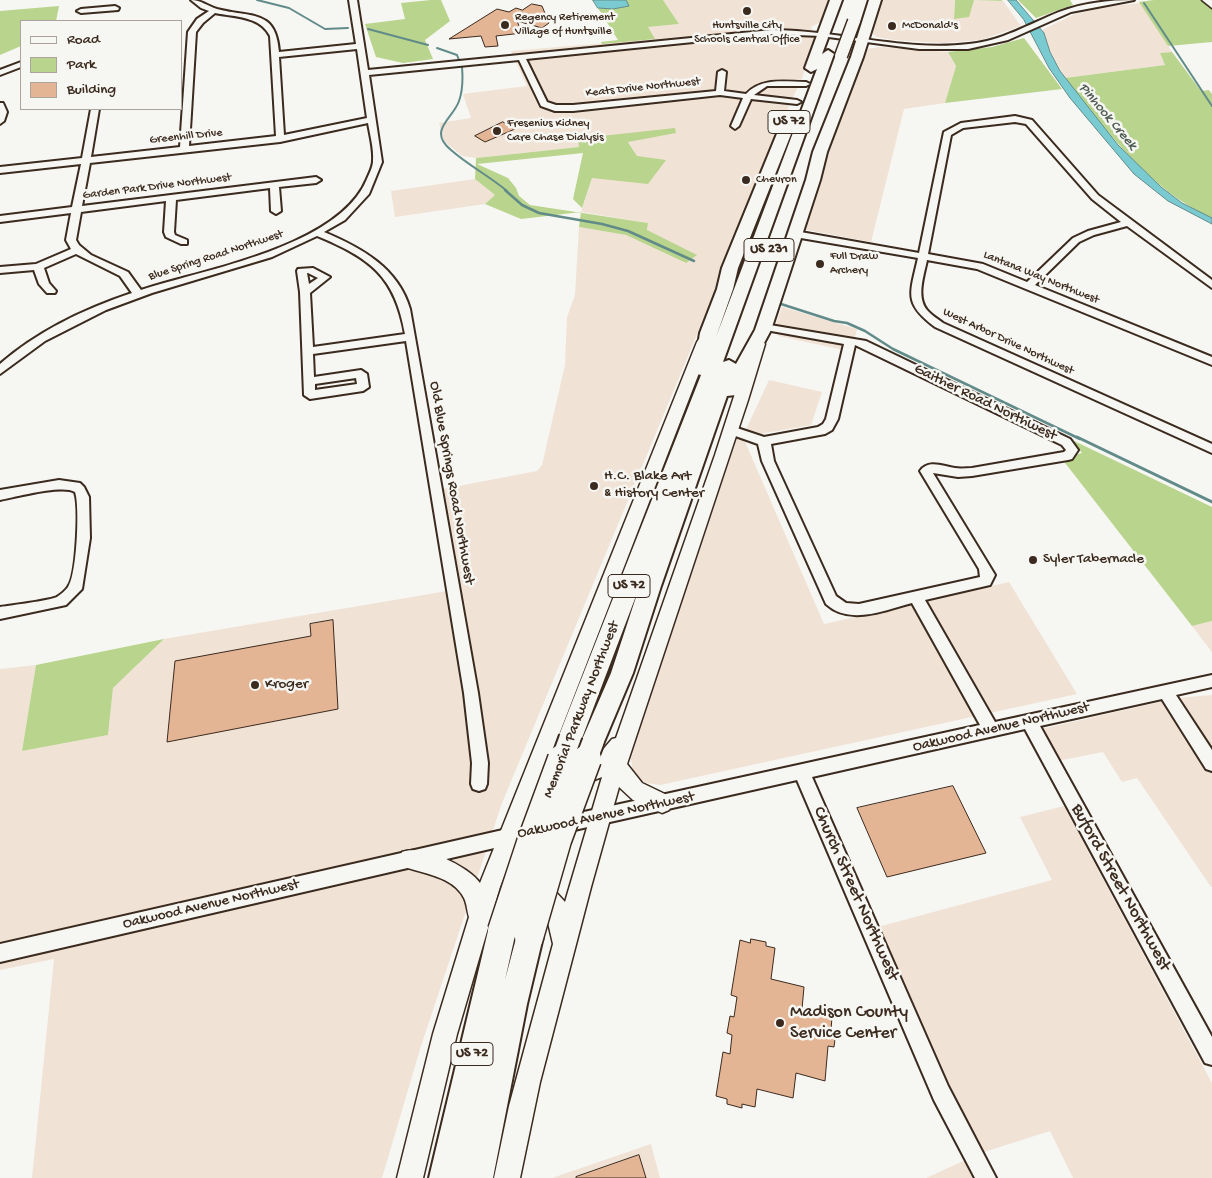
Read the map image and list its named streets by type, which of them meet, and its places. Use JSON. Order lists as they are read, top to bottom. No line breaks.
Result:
{"streets":{"highway":["US 72","US 231","Memorial Parkway Northwest"],"street":["Keats Drive Northwest","Greenhill Drive","Garden Park Drive Northwest","Blue Spring Road Northwest","Lantana Way Northwest","West Arbor Drive Northwest","Gaither Road Northwest","Old Blue Springs Road Northwest","Oakwood Avenue Northwest","Buford Street Northwest","Church Street Northwest"]},"crossings":[["Keats Drive Northwest","US 72"],["US 72","Lantana Way Northwest"],["US 72","Gaither Road Northwest"],["US 72","Memorial Parkway Northwest"],["Greenhill Drive","Blue Spring Road Northwest"],["Blue Spring Road Northwest","Old Blue Springs Road Northwest"],["Lantana Way Northwest","West Arbor Drive Northwest"],["Oakwood Avenue Northwest","Buford Street Northwest"],["Oakwood Avenue Northwest","Church Street Northwest"]],"water":["Pinhook Creek"],"places":["Huntsville City Schools Central Office","Regency Retirement Village of Huntsville","McDonald's","Fresenius Kidney Care Chase Dialysis","Chevron","Full Draw Archery","H.C. Blake Art & History Center","Syler Tabernacle","Kroger","Madison County Service Center"],"legend":["Road","Park","Building"]}
